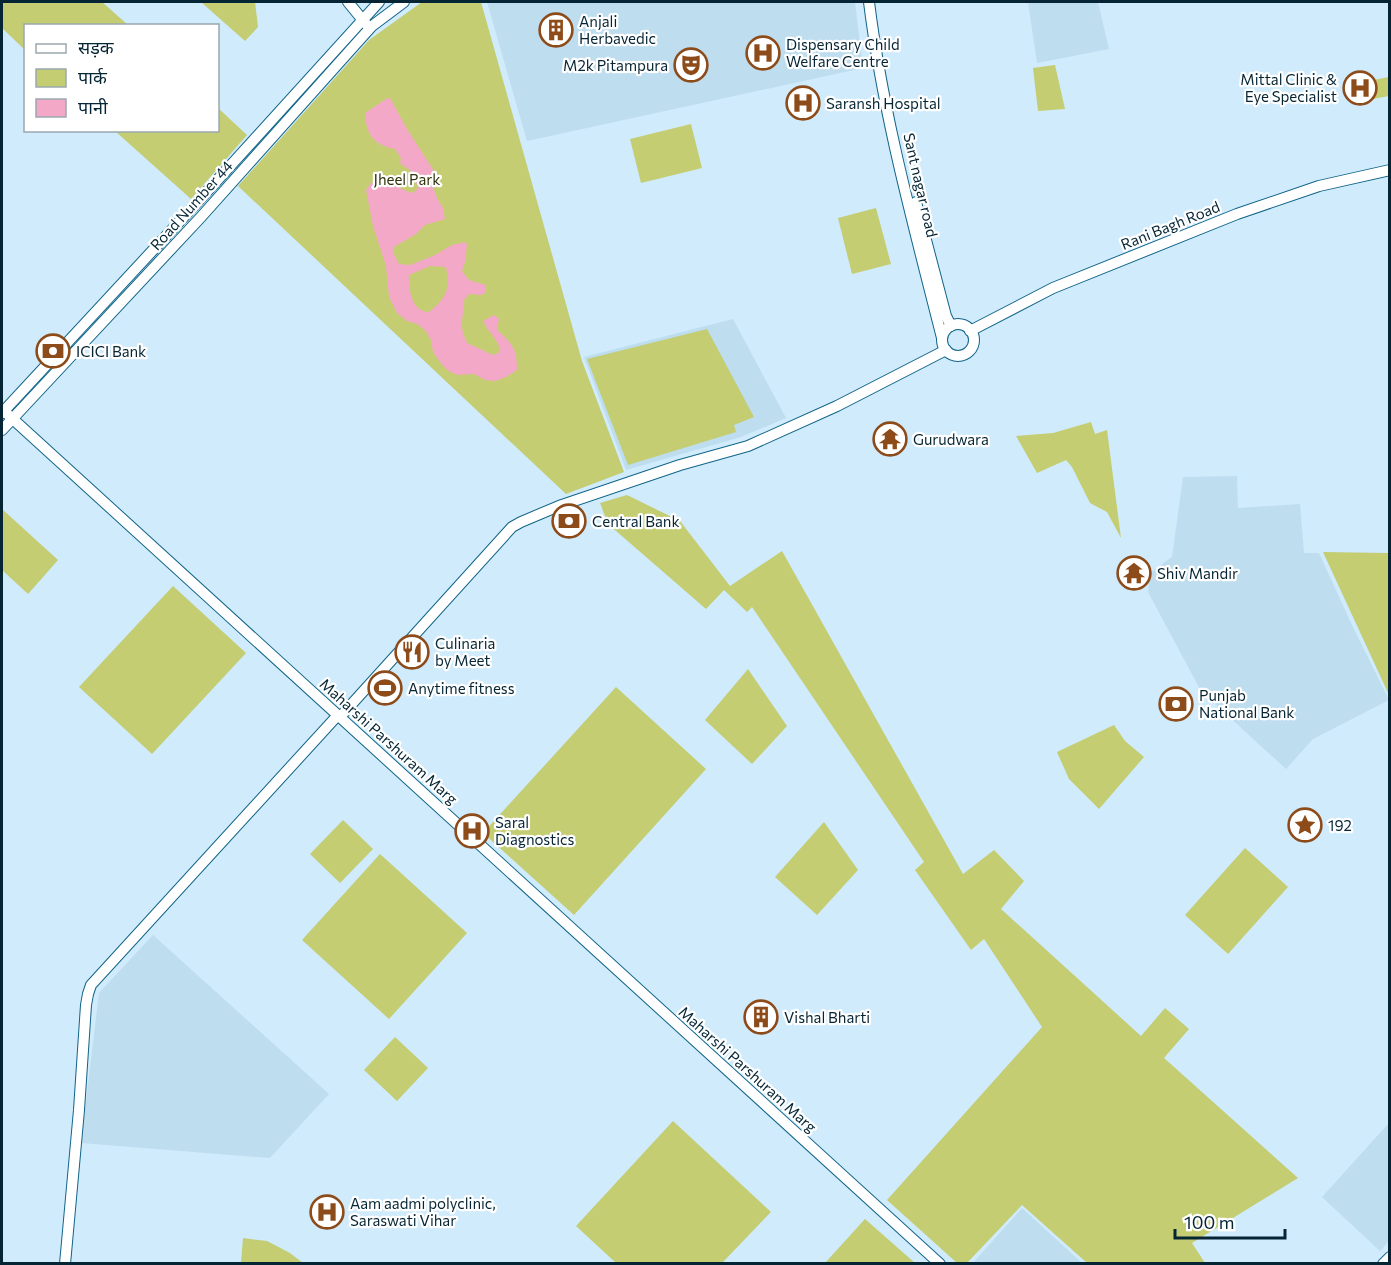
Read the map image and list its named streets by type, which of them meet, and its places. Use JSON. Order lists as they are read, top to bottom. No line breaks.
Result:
{"streets":{"street":["Sant nagar road","Road Number 44","Rani Bagh Road","Maharshi Parshuram Marg"]},"crossings":[["Sant nagar road","Rani Bagh Road"],["Road Number 44","Maharshi Parshuram Marg"]],"parks":["Jheel Park"],"places":{"building":["Anjali Herbavedic","Vishal Bharti"],"hospital":["Dispensary Child Welfare Centre","Mittal Clinic & Eye Specialist","Saransh Hospital","Saral Diagnostics","Aam aadmi polyclinic, Saraswati Vihar"],"theatre":["M2k Pitampura"],"bank":["ICICI Bank","Central Bank","Punjab National Bank"],"temple":["Gurudwara","Shiv Mandir"],"restaurant":["Culinaria by Meet"],"sports":["Anytime fitness"],"place":["192"]},"legend":["सड़क","पार्क","पानी"],"scale_bar":"100 m"}
